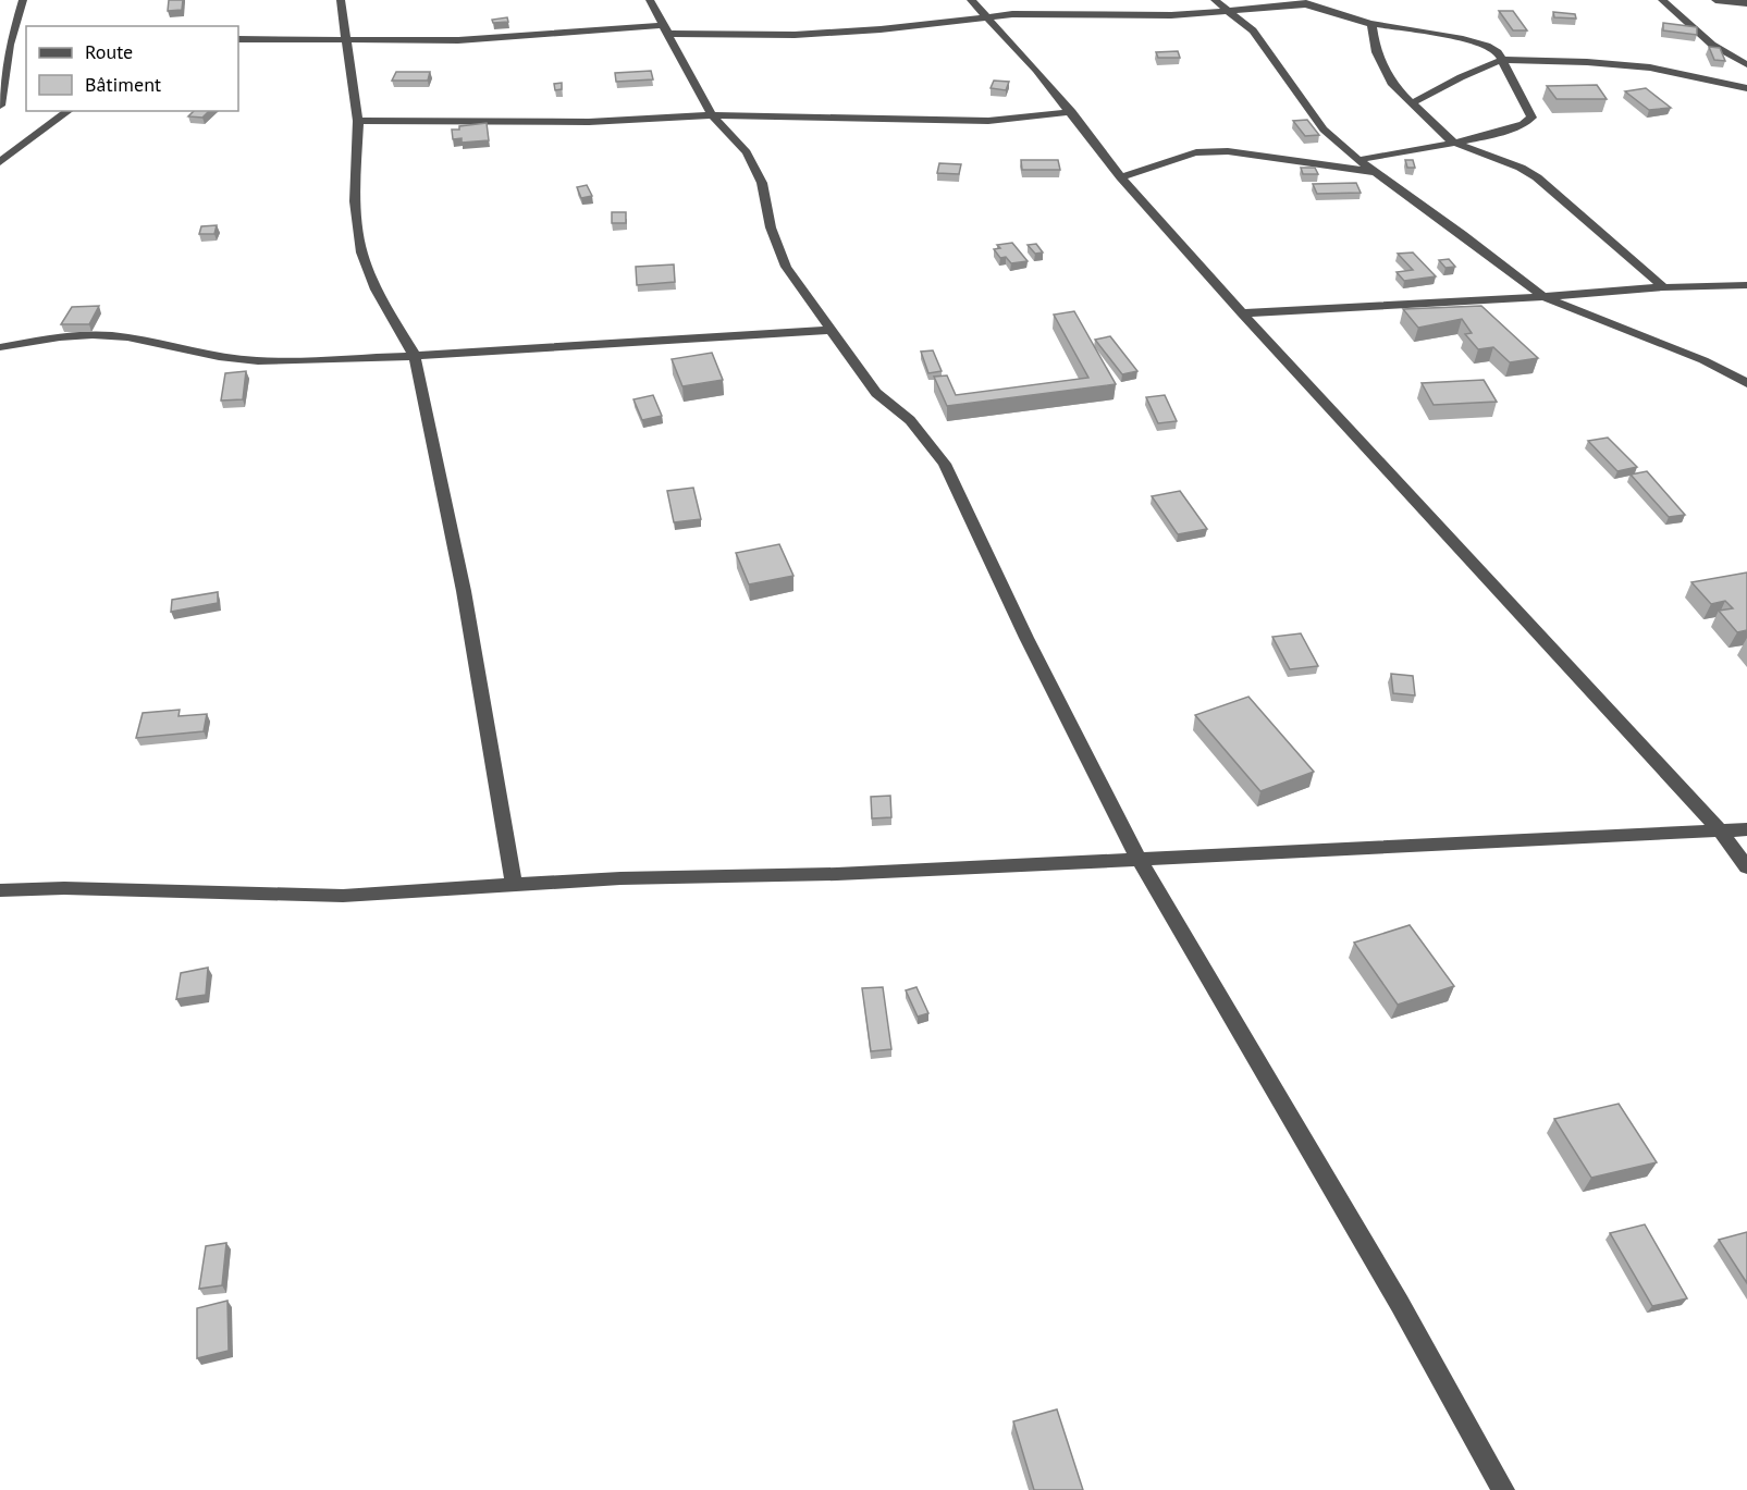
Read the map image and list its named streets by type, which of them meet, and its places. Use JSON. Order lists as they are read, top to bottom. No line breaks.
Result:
{"legend":["Route","Bâtiment"]}
